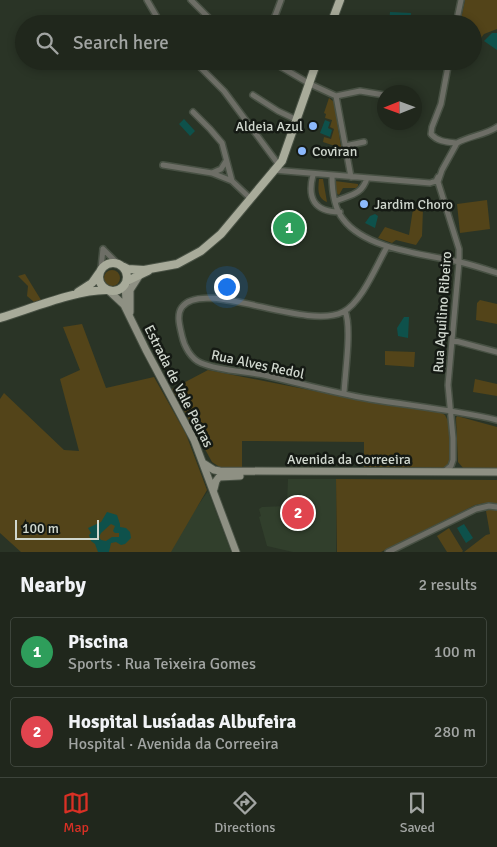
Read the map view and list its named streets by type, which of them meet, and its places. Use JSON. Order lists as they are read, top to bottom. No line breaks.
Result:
{"streets":{"main road":["Estrada de Vale Pedras","Avenida da Correeira"],"street":["Rua Aquilino Ribeiro","Rua Alves Redol"]},"crossings":[["Rua Aquilino Ribeiro","Rua Alves Redol"],["Rua Aquilino Ribeiro","Avenida da Correeira"],["Estrada de Vale Pedras","Avenida da Correeira"]],"places":["Aldeia Azul","Coviran","Jardim Choro"],"scale_bar":"100 m","north":"left","page":{"search":"Search here","pins":["1","2"],"scale":"100 m","heading":["Nearby","2 results"],"list":[{"mark":"1","name":"Piscina","note":"Sports · Rua Teixeira Gomes","value":"100 m"},{"mark":"2","name":"Hospital Lusíadas Albufeira","note":"Hospital · Avenida da Correeira","value":"280 m"}],"nav":["Map","Directions","Saved"]}}
